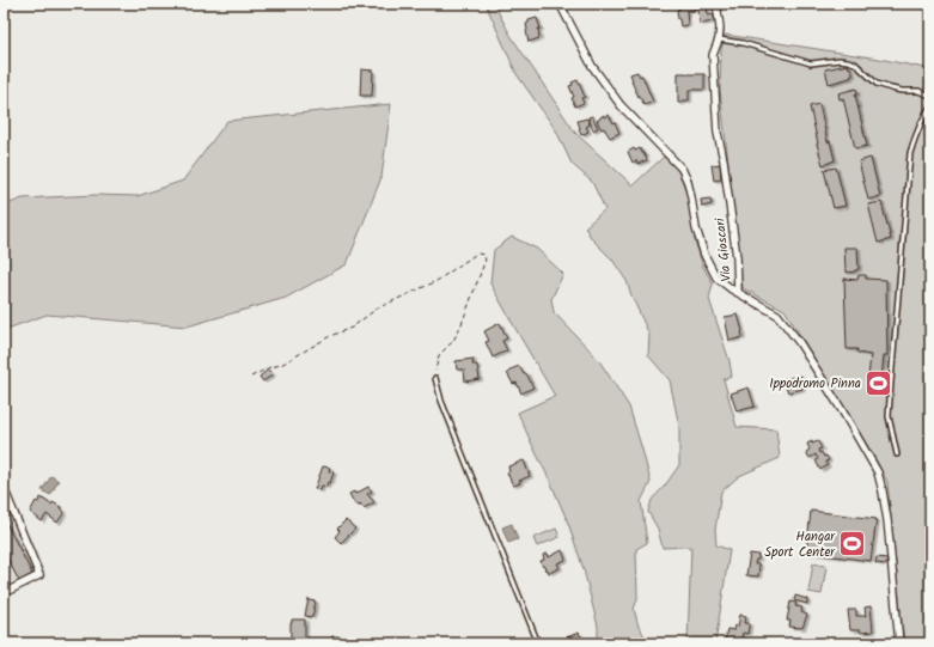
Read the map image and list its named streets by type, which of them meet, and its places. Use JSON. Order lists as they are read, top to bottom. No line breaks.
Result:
{"streets":{"street":["Via Gioscari"]},"places":{"sports":["Ippodromo Pinna","Hangar Sport Center"]}}
